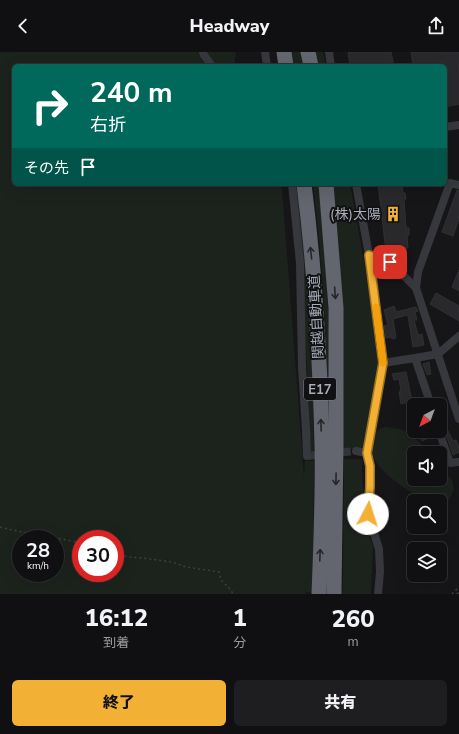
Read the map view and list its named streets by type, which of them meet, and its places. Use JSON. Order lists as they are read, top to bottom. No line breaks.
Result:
{"streets":{"highway":["関越自動車道","E17"]},"places":{"building":["(株)太陽"]},"north":"bottom left","page":{"header":"Headway","turn":["240 m","右折"],"then":"その先","speed":"28 km/h","limit":"30","eta":["16:12","到着","1","分","260","m"],"buttons":["終了","共有"]}}
